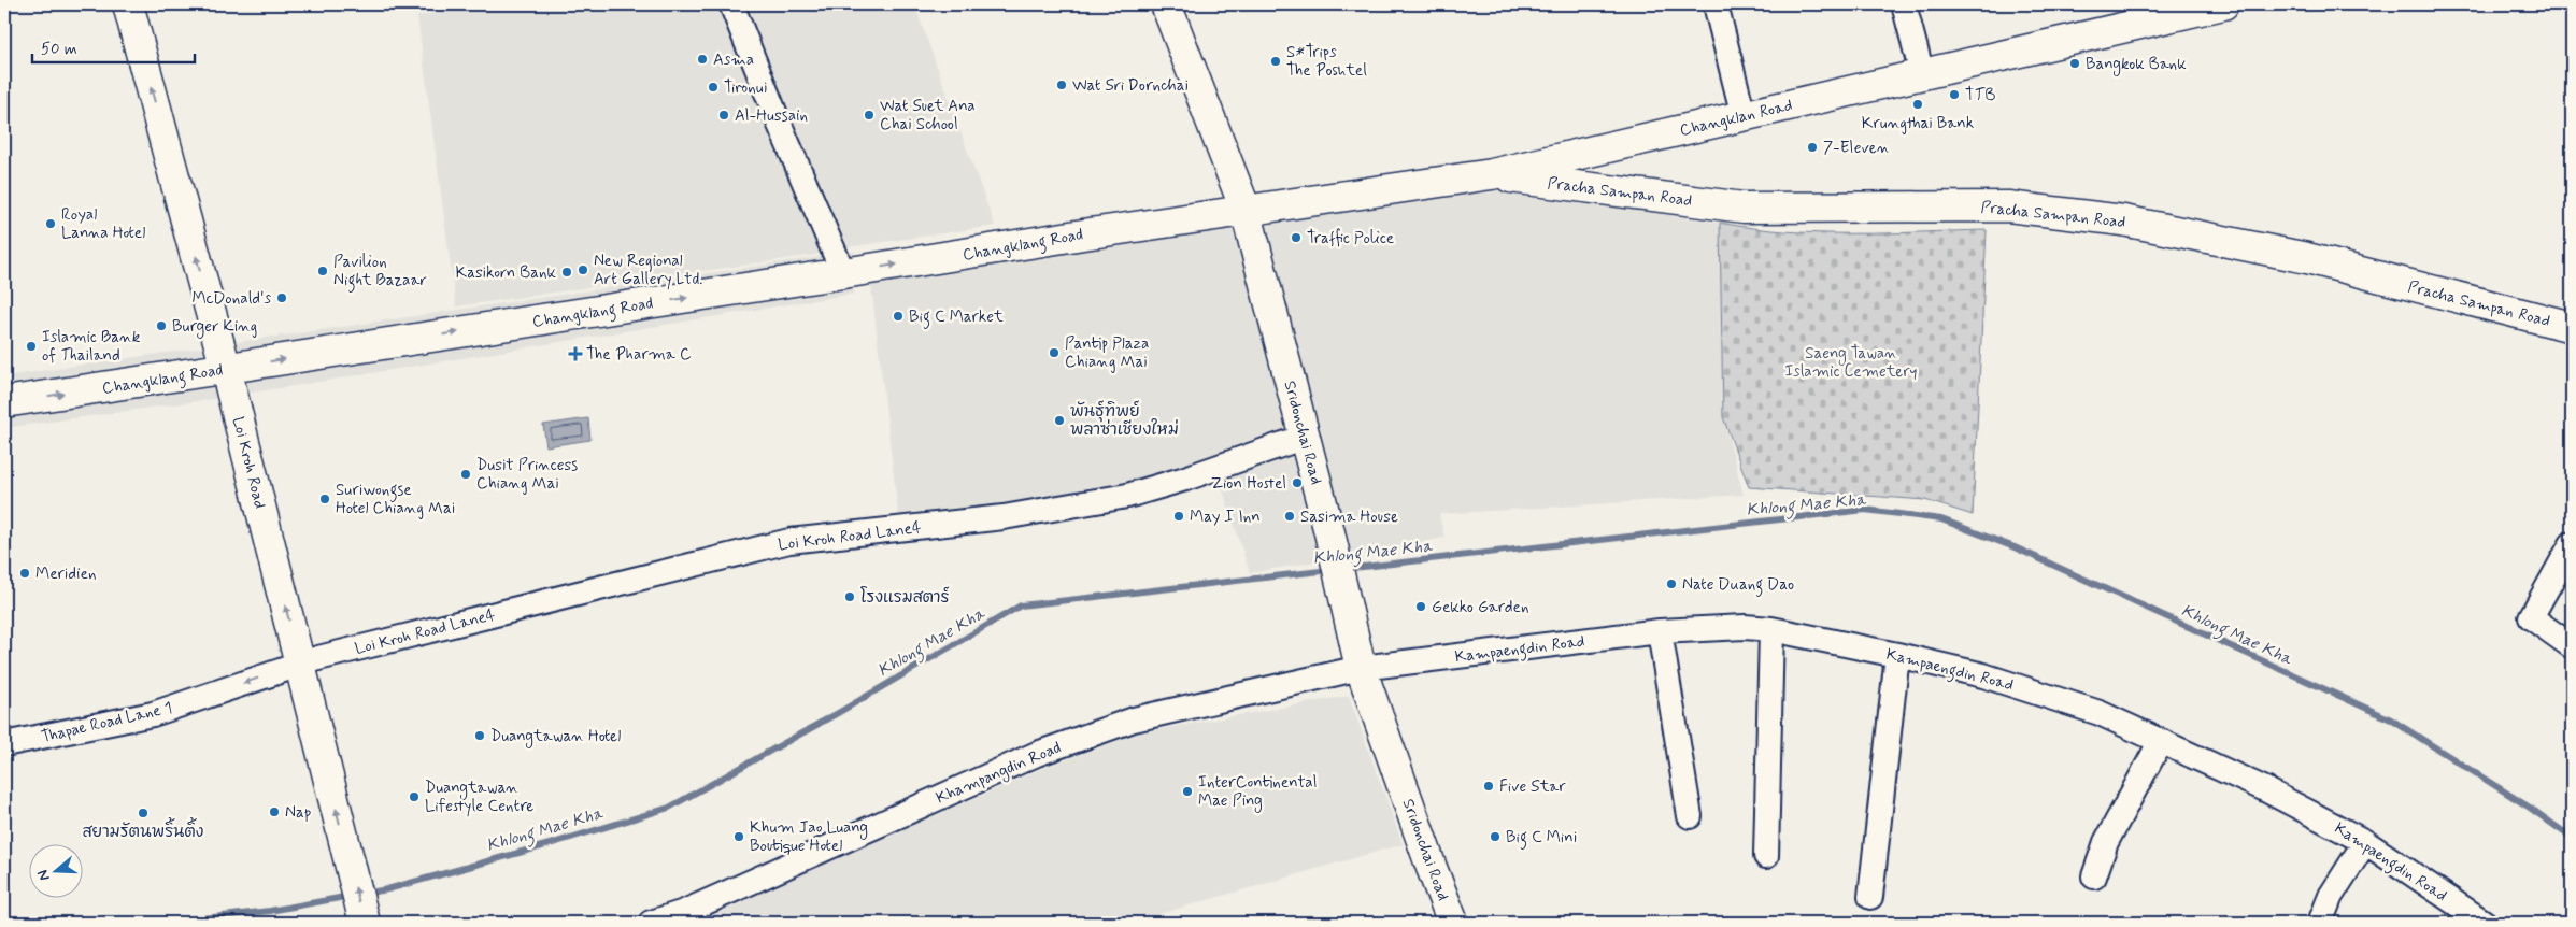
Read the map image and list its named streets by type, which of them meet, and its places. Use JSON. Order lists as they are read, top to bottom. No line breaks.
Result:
{"streets":{"street":["Changklan Road","Pracha Sampan Road","Changklang Road","Sridonchai Road","Loi Kroh Road","Loi Kroh Road Lane4","Kampaengdin Road","Thapae Road Lane 1","Khampangdin Road"]},"crossings":[["Changklan Road","Pracha Sampan Road"],["Changklan Road","Changklang Road"],["Changklan Road","Sridonchai Road"],["Changklang Road","Sridonchai Road"],["Changklang Road","Loi Kroh Road"],["Sridonchai Road","Loi Kroh Road Lane4"],["Sridonchai Road","Kampaengdin Road"],["Sridonchai Road","Khampangdin Road"],["Loi Kroh Road","Loi Kroh Road Lane4"],["Loi Kroh Road","Thapae Road Lane 1"],["Loi Kroh Road Lane4","Thapae Road Lane 1"],["Kampaengdin Road","Khampangdin Road"]],"one_way":["Changklang Road","Loi Kroh Road","Thapae Road Lane 1"],"water":["Khlong Mae Kha"],"parks":["Saeng Tawan Islamic Cemetery"],"places":{"other":["Asma","S*Trips The Poshtel","Bangkok Bank","Wat Sri Dornchai","Tironui","TTB","Krungthai Bank","Al-Hussain","Wat Suet Ana Chai School","7-Eleven","Royal Lanna Hotel","Traffic Police","New Regional Art Gallery Ltd.","Pavilion Night Bazaar","Kasikorn Bank","McDonald's","Big C Market","Burger King","Islamic Bank of Thailand","Pantip Plaza Chiang Mai","พันธุ์ทิพย์ พลาซ่าเชียงใหม่","Dusit Princess Chiang Mai","Zion Hostel","Suriwongse Hotel Chiang Mai","May I Inn","Sasima House","Meridien","Nate Duang Dao","โรงแรมสตาร์","Gekko Garden","Duangtawan Hotel","Five Star","InterContinental Mae Ping","Duangtawan Lifestyle Centre","Nap","สยามรัตนพริ้นติ้ง","Khum Jao Luang Boutique Hotel","Big C Mini"],"health":["The Pharma C"]},"scale_bar":"50 m","north":"left"}
